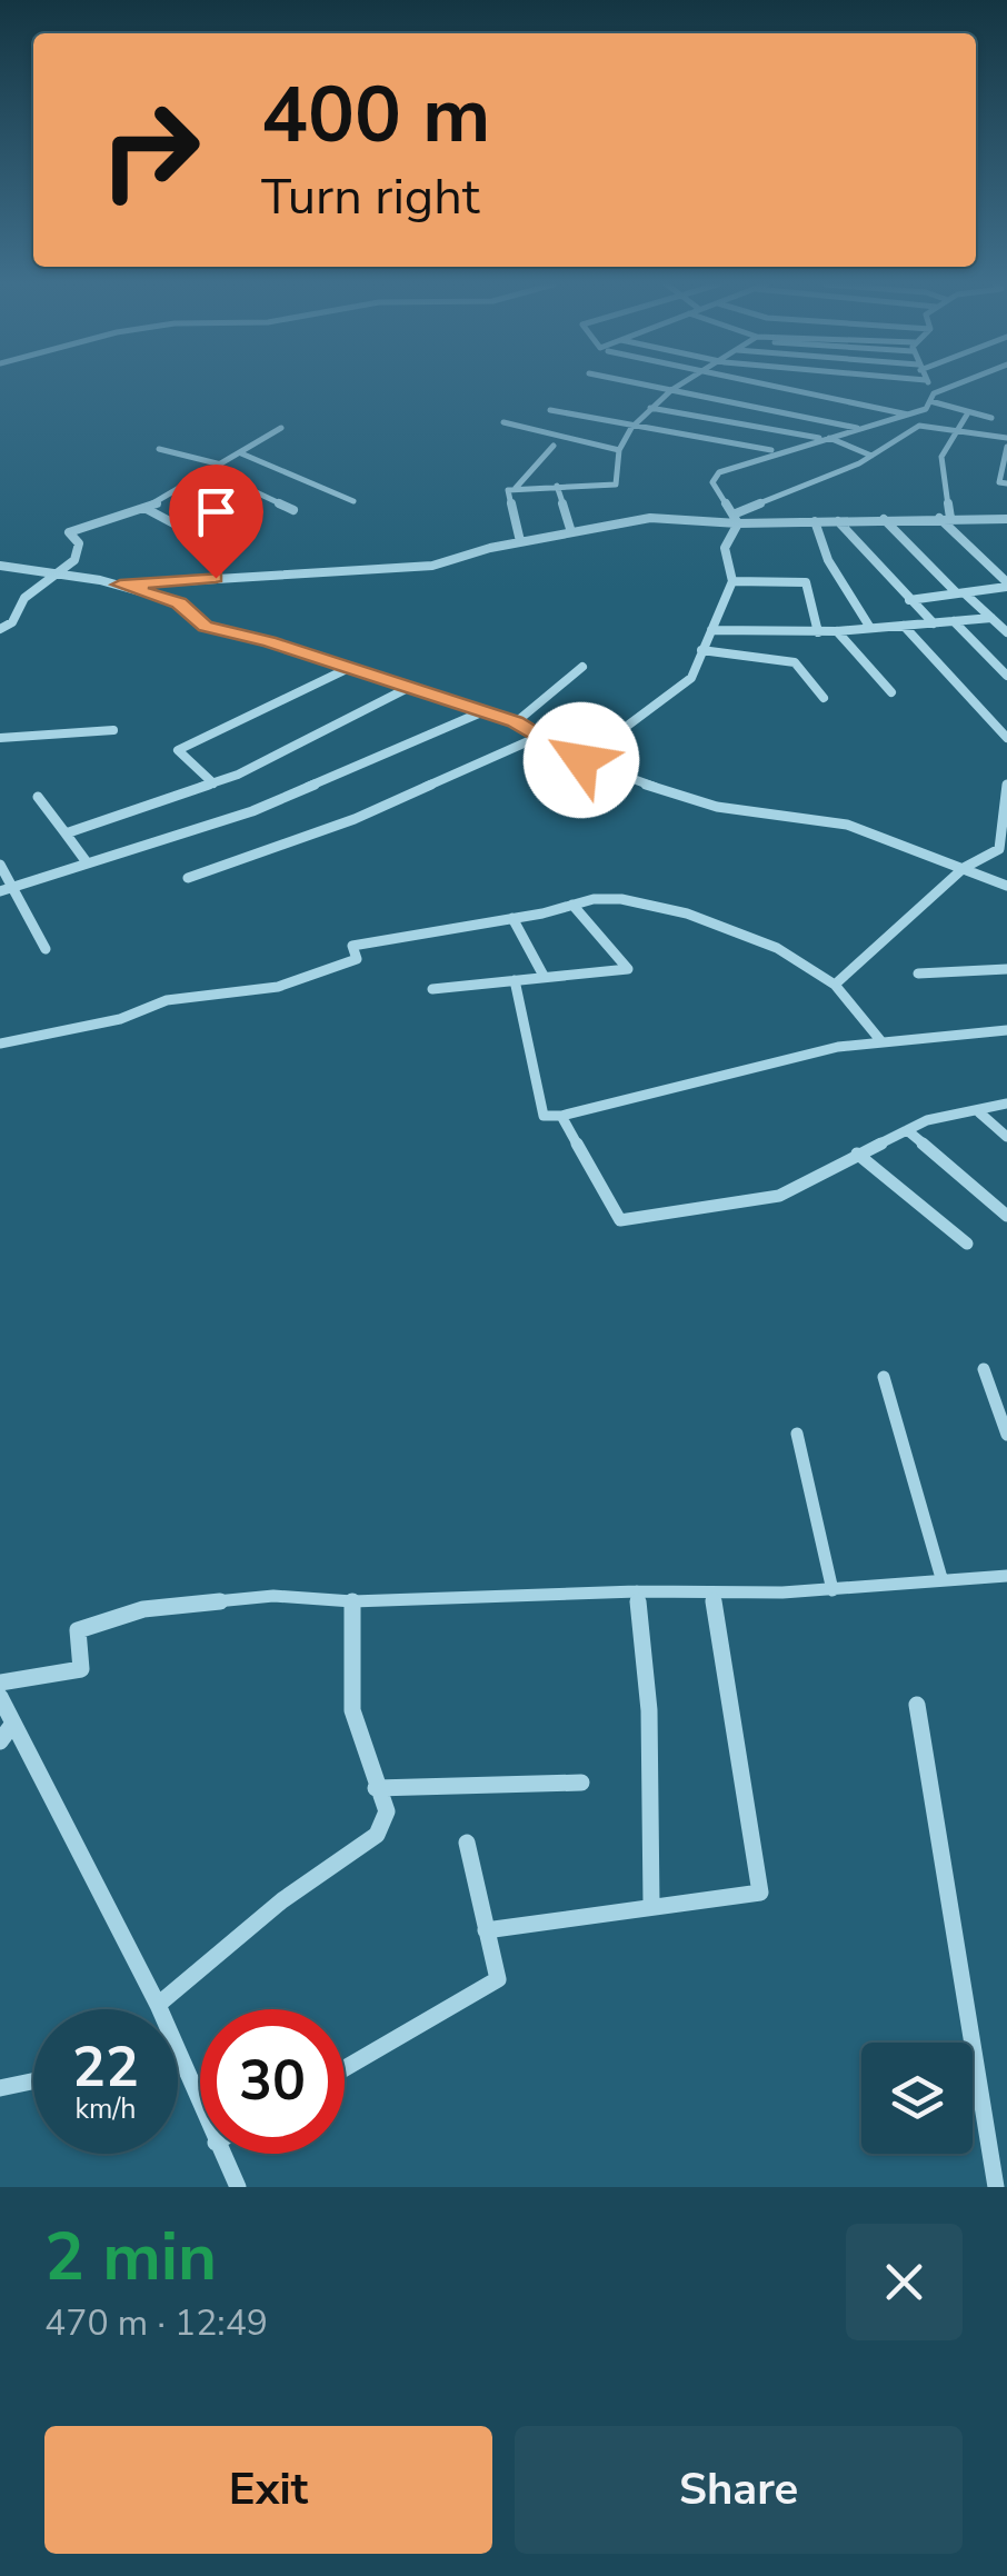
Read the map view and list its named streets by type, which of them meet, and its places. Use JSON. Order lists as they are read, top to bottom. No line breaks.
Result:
{"page":{"turn":["400 m","Turn right"],"speed":"22 km/h","limit":"30","heading":["2 min","470 m · 12:49"],"buttons":["Exit","Share"]}}
